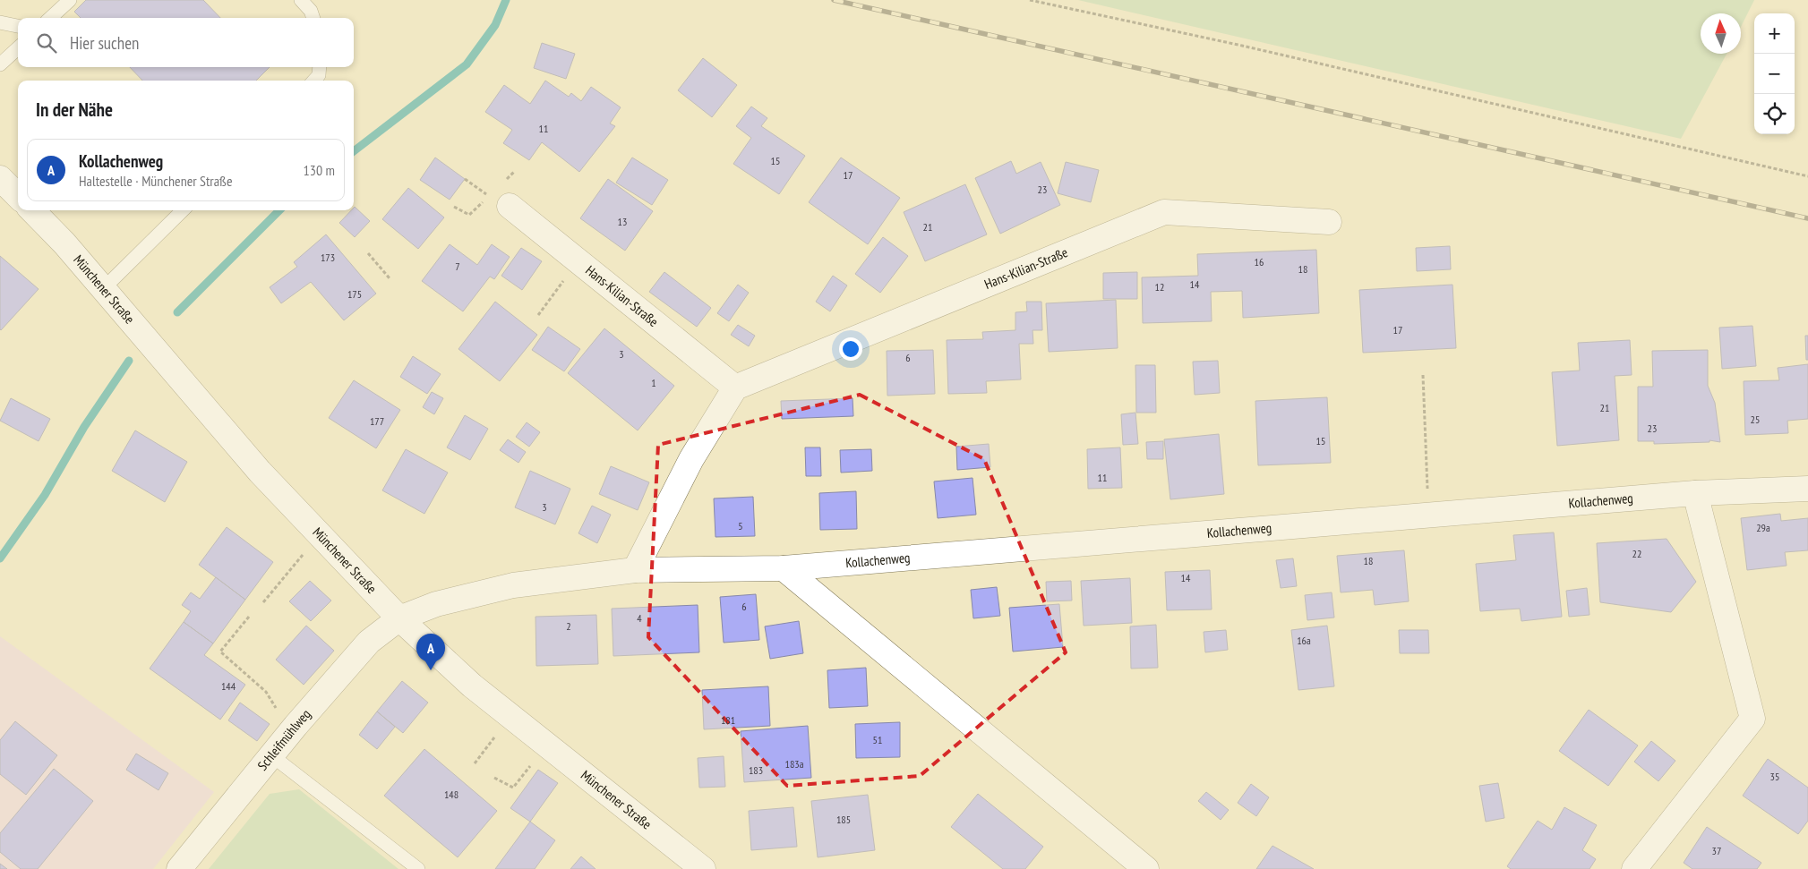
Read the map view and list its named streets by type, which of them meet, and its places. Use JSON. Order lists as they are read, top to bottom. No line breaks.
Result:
{"streets":{"street":["Hans-Kilian-Straße","Münchener Straße","Kollachenweg","Schleifmühlweg"]},"crossings":[["Münchener Straße","Kollachenweg"],["Münchener Straße","Schleifmühlweg"],["Kollachenweg","Schleifmühlweg"]],"house_numbers":["11","15","17","23","13","21","173","16","7","18","14","12","175","17","3","6","1","21","25","177","23","15","11","3","5","29a","22","18","14","6","4","2","16a","144","181","51","183a","183","35","148","185","37"],"north":"top","page":{"map_buttons":["+","−"],"search":"Hier suchen","heading":"In der Nähe","list":[{"mark":"A","name":"Kollachenweg","note":"Haltestelle · Münchener Straße","value":"130 m"}],"pins":"A"}}
